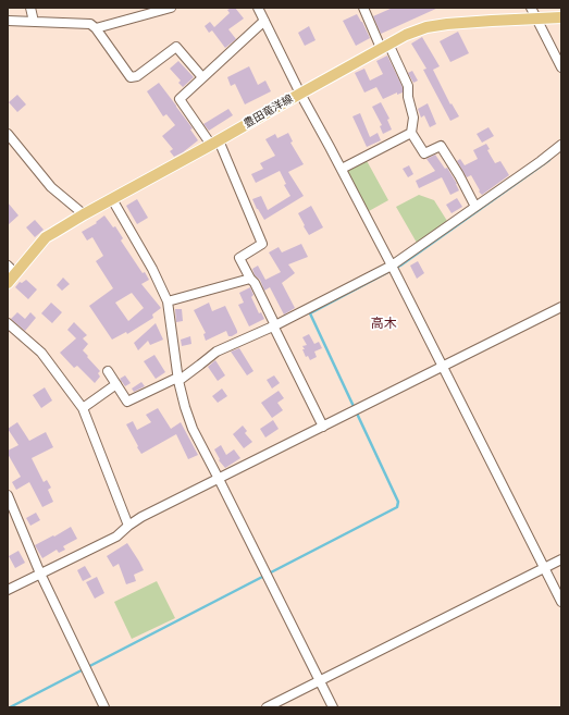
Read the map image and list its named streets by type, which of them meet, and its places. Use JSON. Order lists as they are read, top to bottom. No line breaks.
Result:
{"streets":{"main road":["豊田竜洋線"]},"districts":["高木"]}
